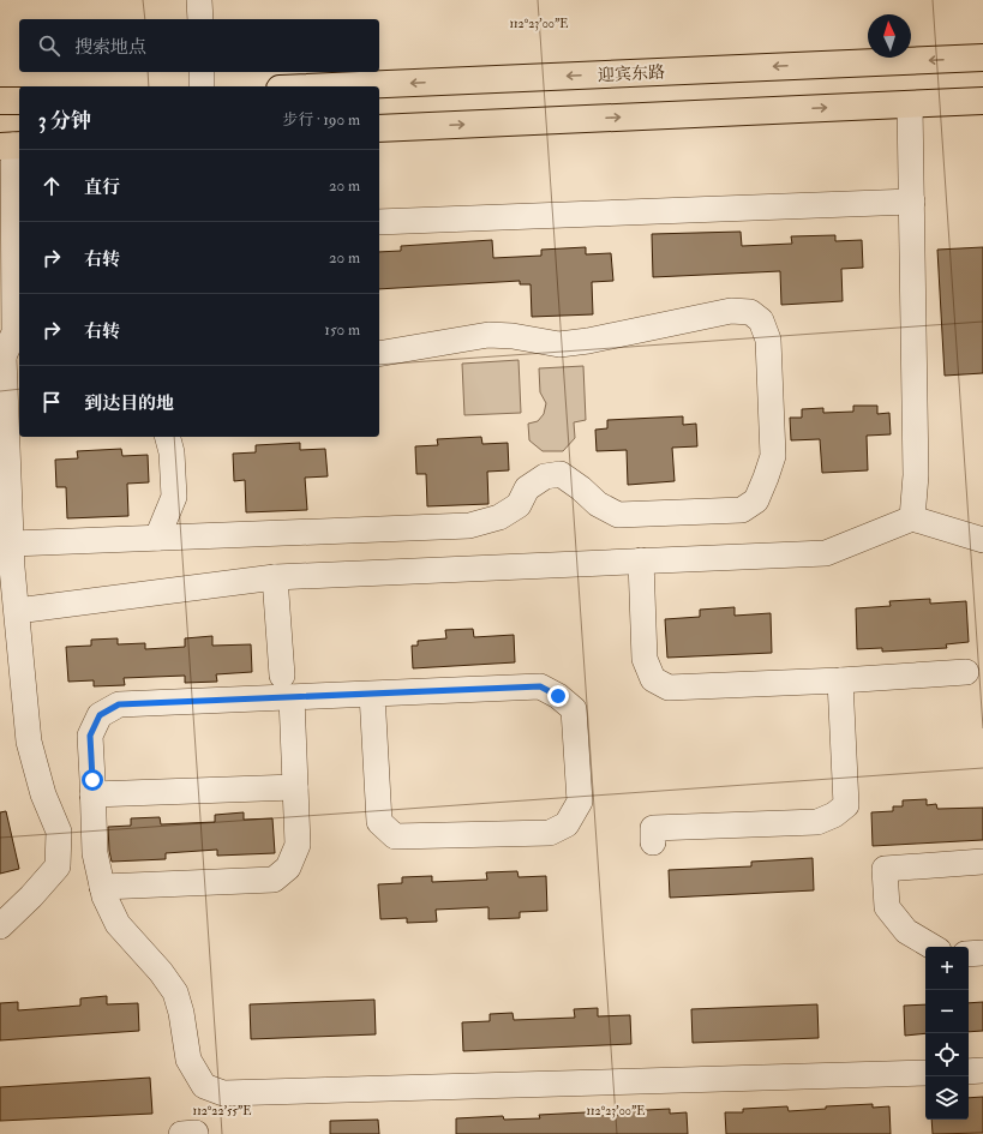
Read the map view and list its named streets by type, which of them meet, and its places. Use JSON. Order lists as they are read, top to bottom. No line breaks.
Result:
{"streets":{"highway":["迎宾东路"]},"north":"top","page":{"search":"搜索地点","heading":["3 分钟","步行 · 190 m"],"list":[["直行","20 m"],["右转","20 m"],["右转","150 m"],"到达目的地"],"map_buttons":["+","−"]},"coordinates":["112°23'00\"E","112°22'55\"E"]}
